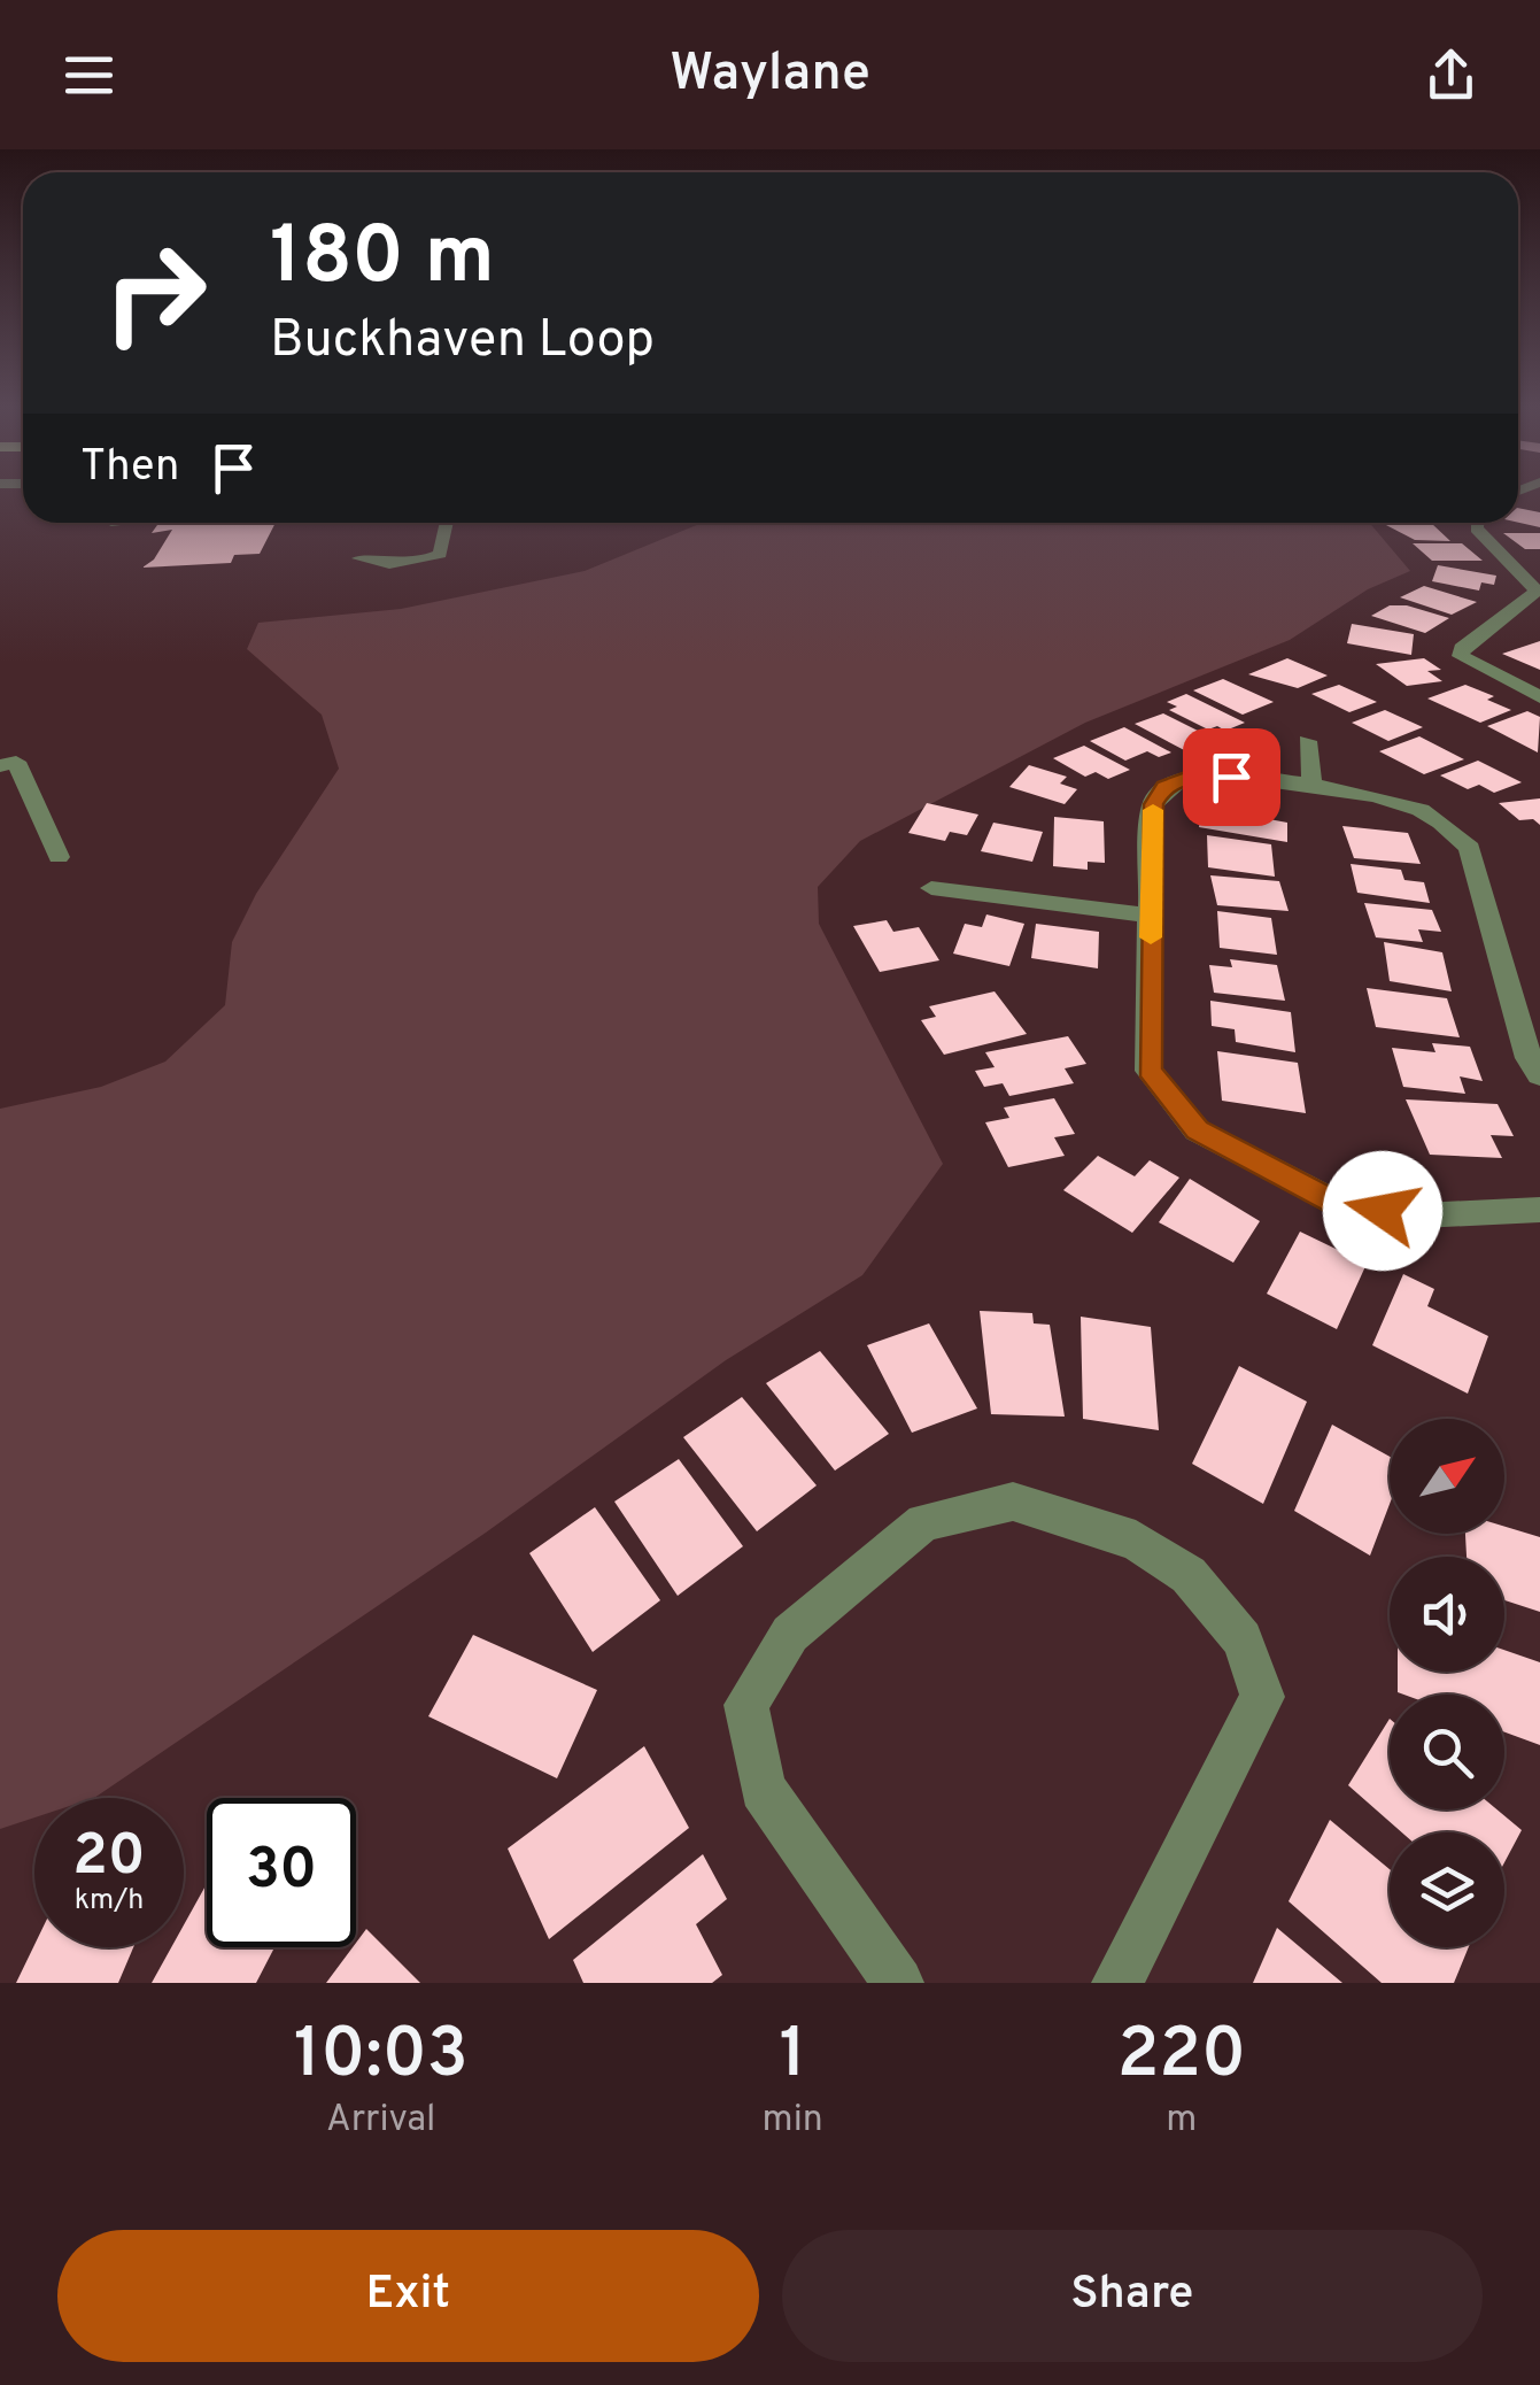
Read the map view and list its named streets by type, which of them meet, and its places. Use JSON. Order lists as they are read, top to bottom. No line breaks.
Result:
{"north":"top right","page":{"header":"Waylane","turn":["180 m","Buckhaven Loop"],"then":"Then","speed":"20 km/h","limit":"30","eta":["10:03","Arrival","1","min","220","m"],"buttons":["Exit","Share"]}}
